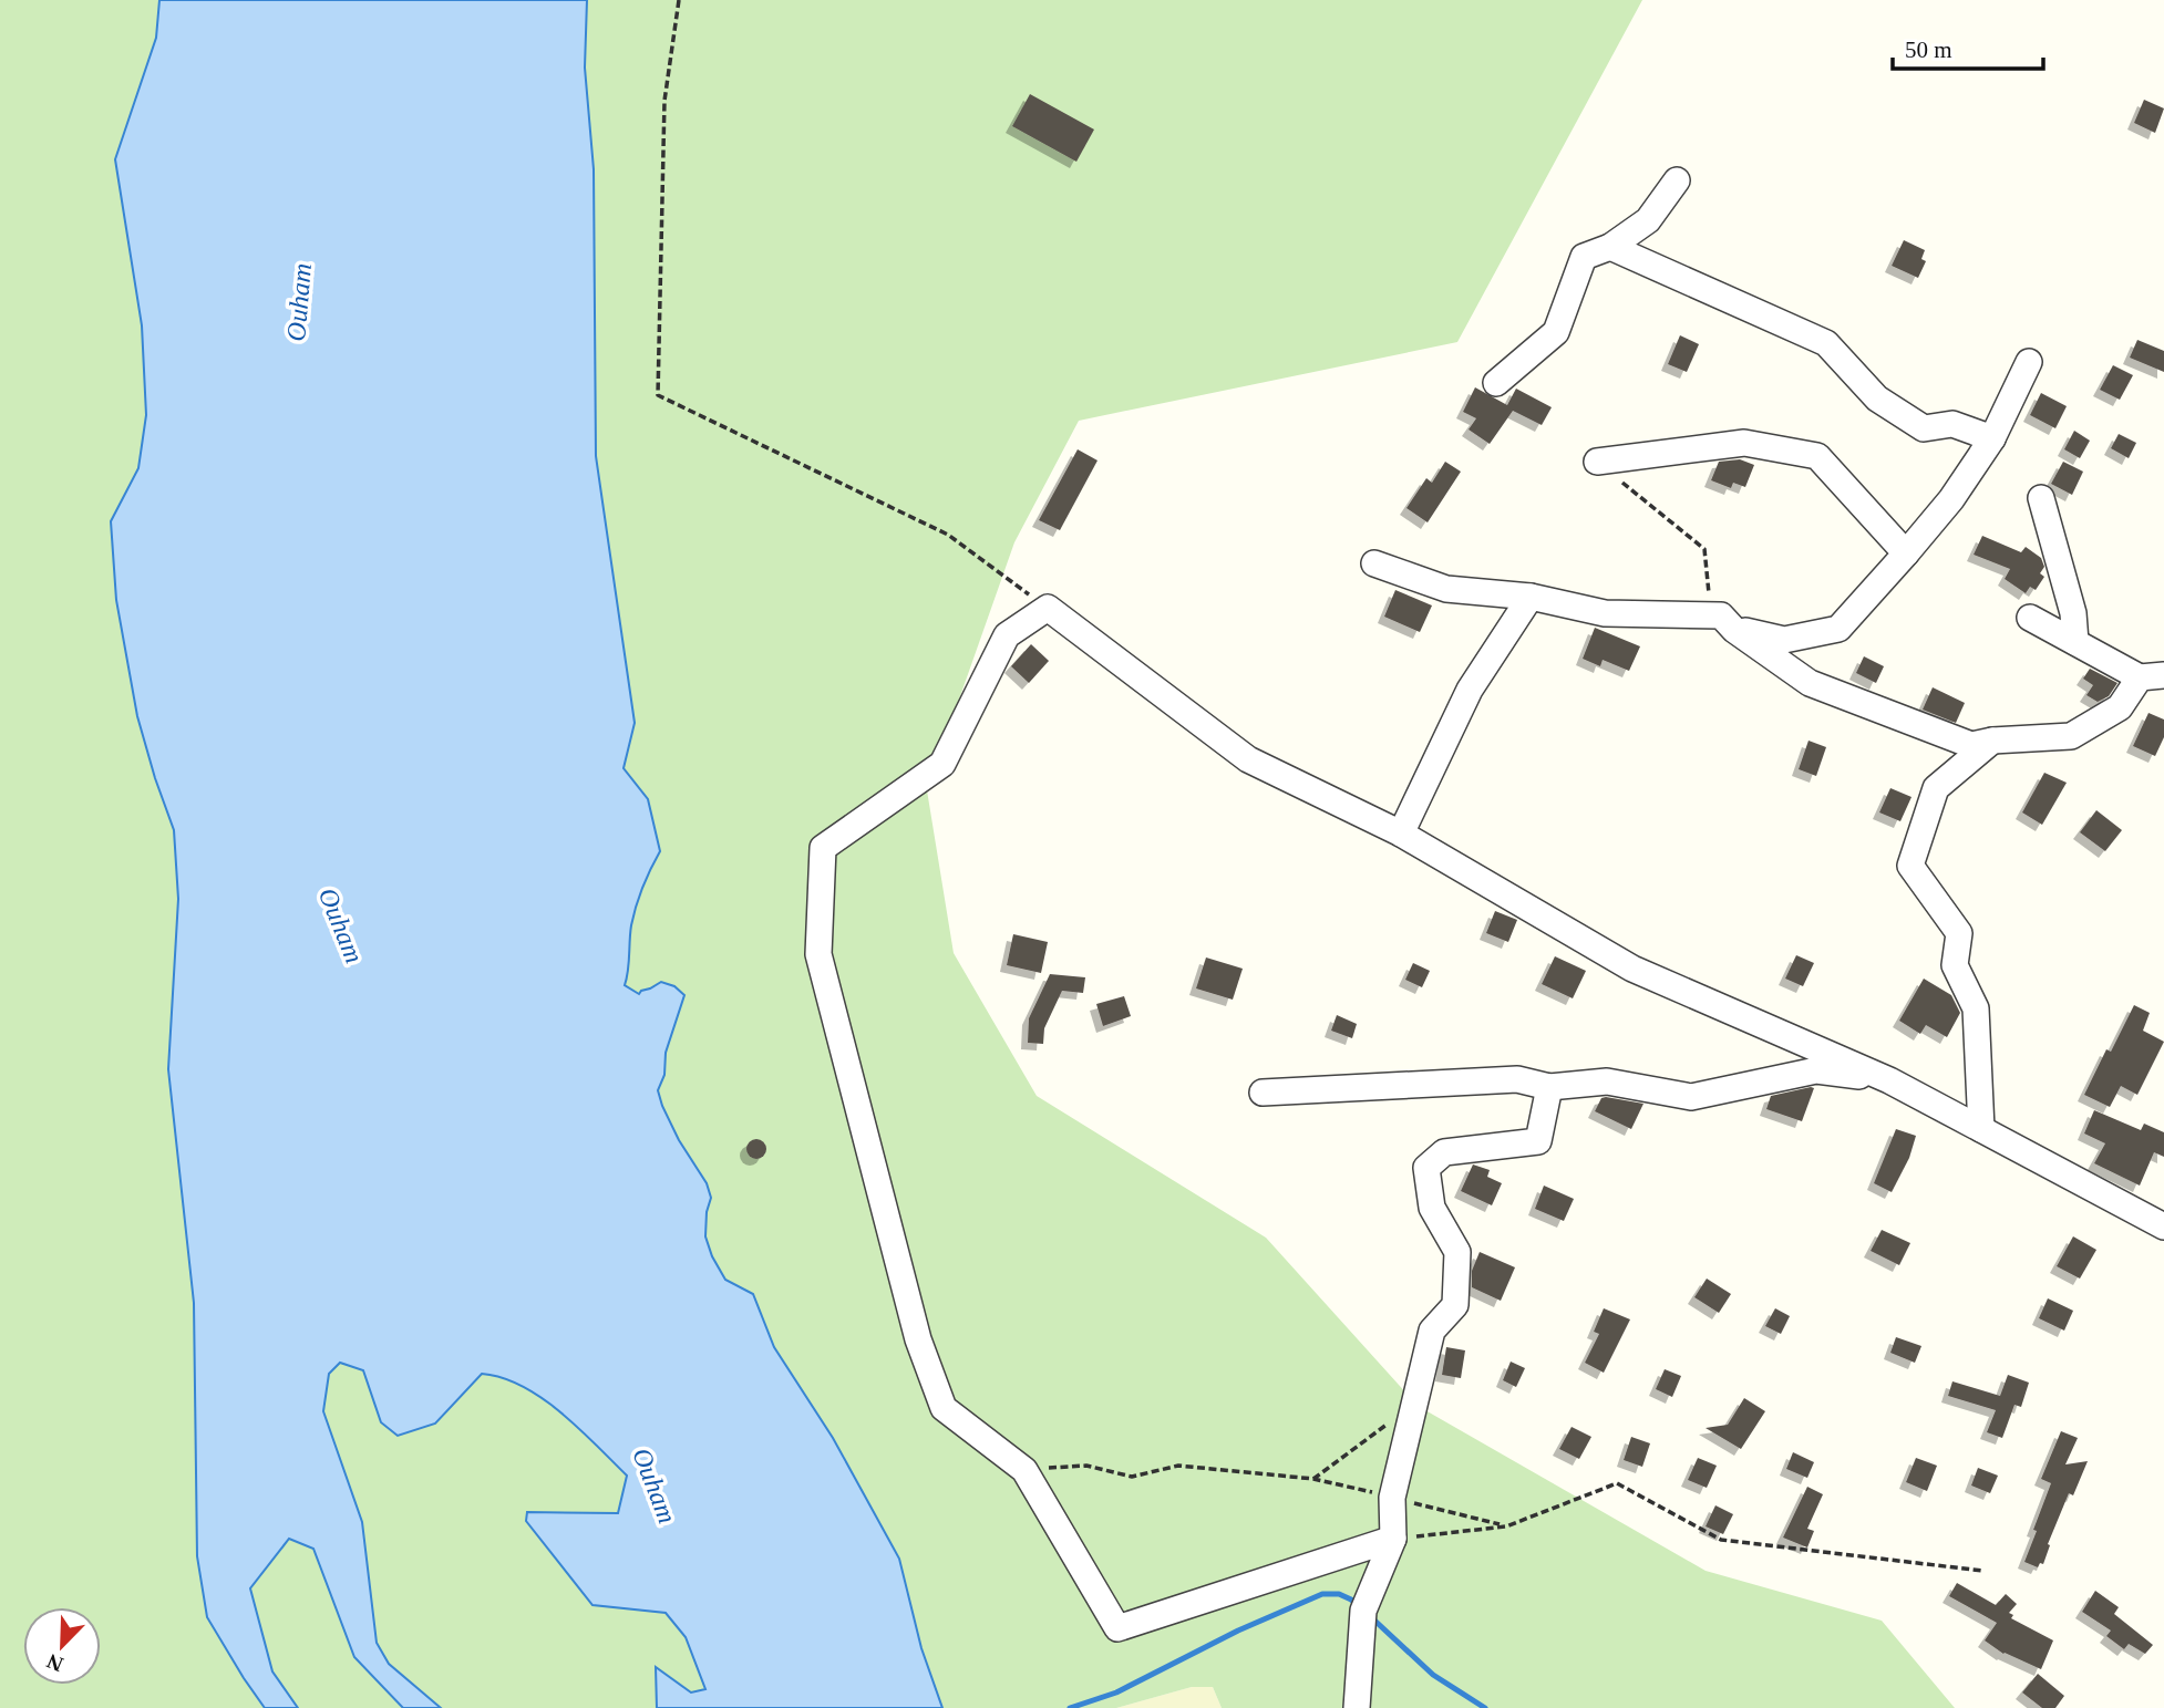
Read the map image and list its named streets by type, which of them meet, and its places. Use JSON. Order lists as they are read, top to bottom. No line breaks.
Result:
{"water":["Ouham"],"scale_bar":"50 m","north":"bottom left"}
